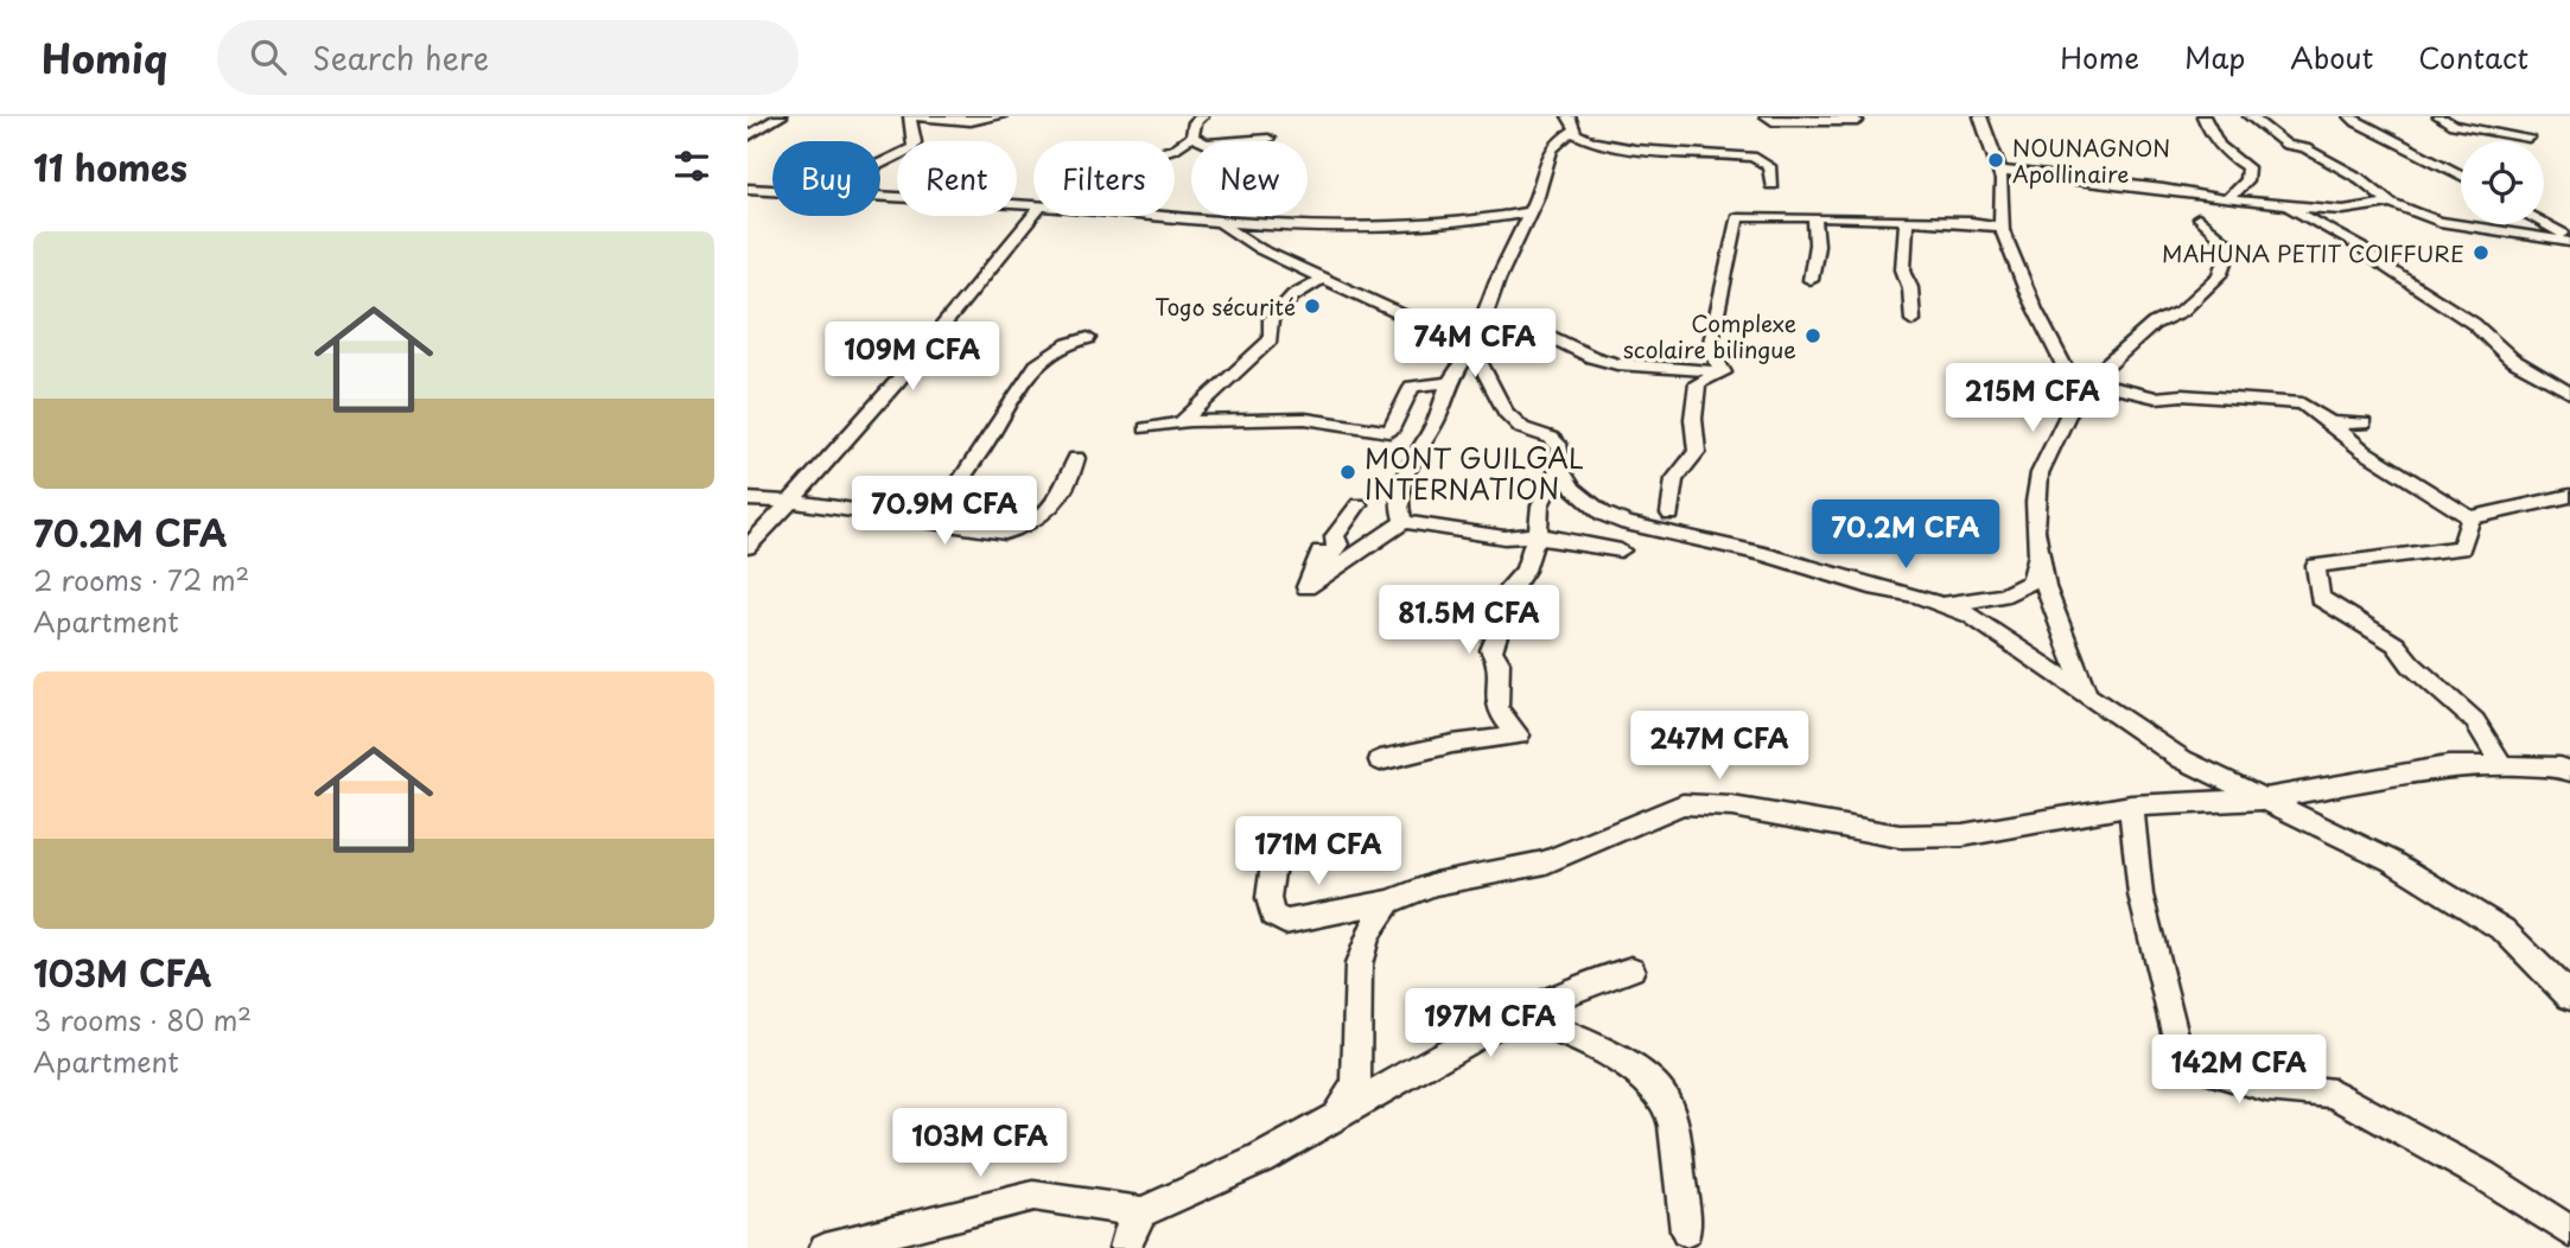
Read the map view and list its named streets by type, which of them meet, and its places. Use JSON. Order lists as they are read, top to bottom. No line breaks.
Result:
{"places":["NOUNAGNON Apollinaire","MAHUNA PETIT COIFFURE","Togo sécurité","Complexe scolaire bilingue","MONT GUILGAL INTERNATION"],"page":{"header":"Homiq","search":"Search here","nav":["Home","Map","About","Contact"],"heading":"11 homes","chip":["Buy","Rent","Filters","New"],"list":[{"name":"70.2M CFA","note":"2 rooms · 72 m² · Apartment"},{"name":"103M CFA","note":"3 rooms · 80 m² · Apartment"}],"price":["74M CFA","109M CFA","215M CFA","70.9M CFA","70.2M CFA","81.5M CFA","247M CFA","171M CFA","197M CFA","142M CFA","103M CFA"]}}
